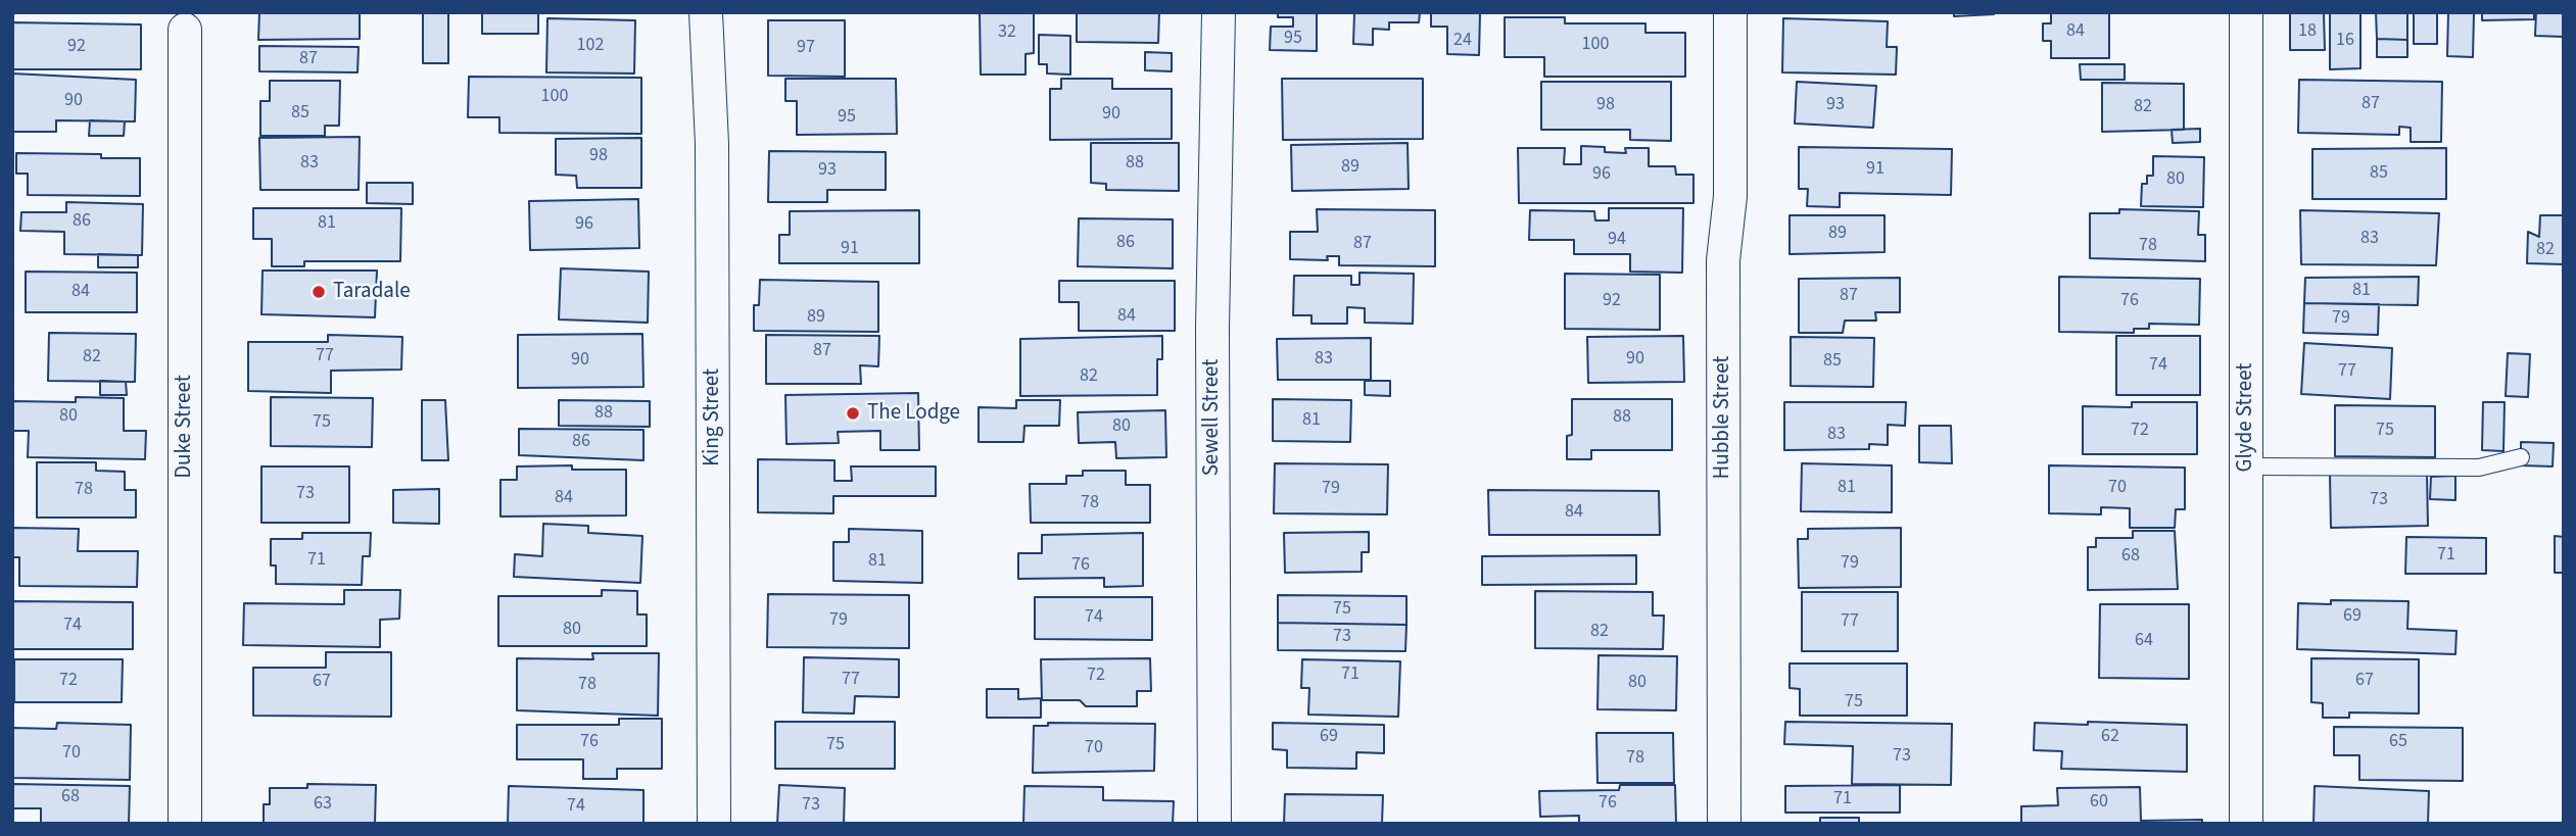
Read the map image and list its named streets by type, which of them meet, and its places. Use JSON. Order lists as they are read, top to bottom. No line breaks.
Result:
{"streets":{"street":["King Street","Sewell Street","Hubble Street","Glyde Street","Duke Street"]},"places":["Taradale","The Lodge"],"house_numbers":["84","18","32","95","24","16","100","102","92","97","87","100","90","87","98","93","82","85","90","95","98","83","88","89","91","93","85","96","80","86","81","96","89","83","94","86","87","78","91","82","81","84","87","92","76","84","89","79","87","77","82","83","90","90","85","74","77","82","88","80","88","81","75","80","72","75","83","86","81","70","79","78","73","84","73","78","84","71","68","71","81","79","76","75","69","74","79","77","74","80","82","73","64","71","72","77","72","67","67","80","78","75","69","62","76","65","75","70","70","73","78","68","71","60","76","63","73","74"]}
